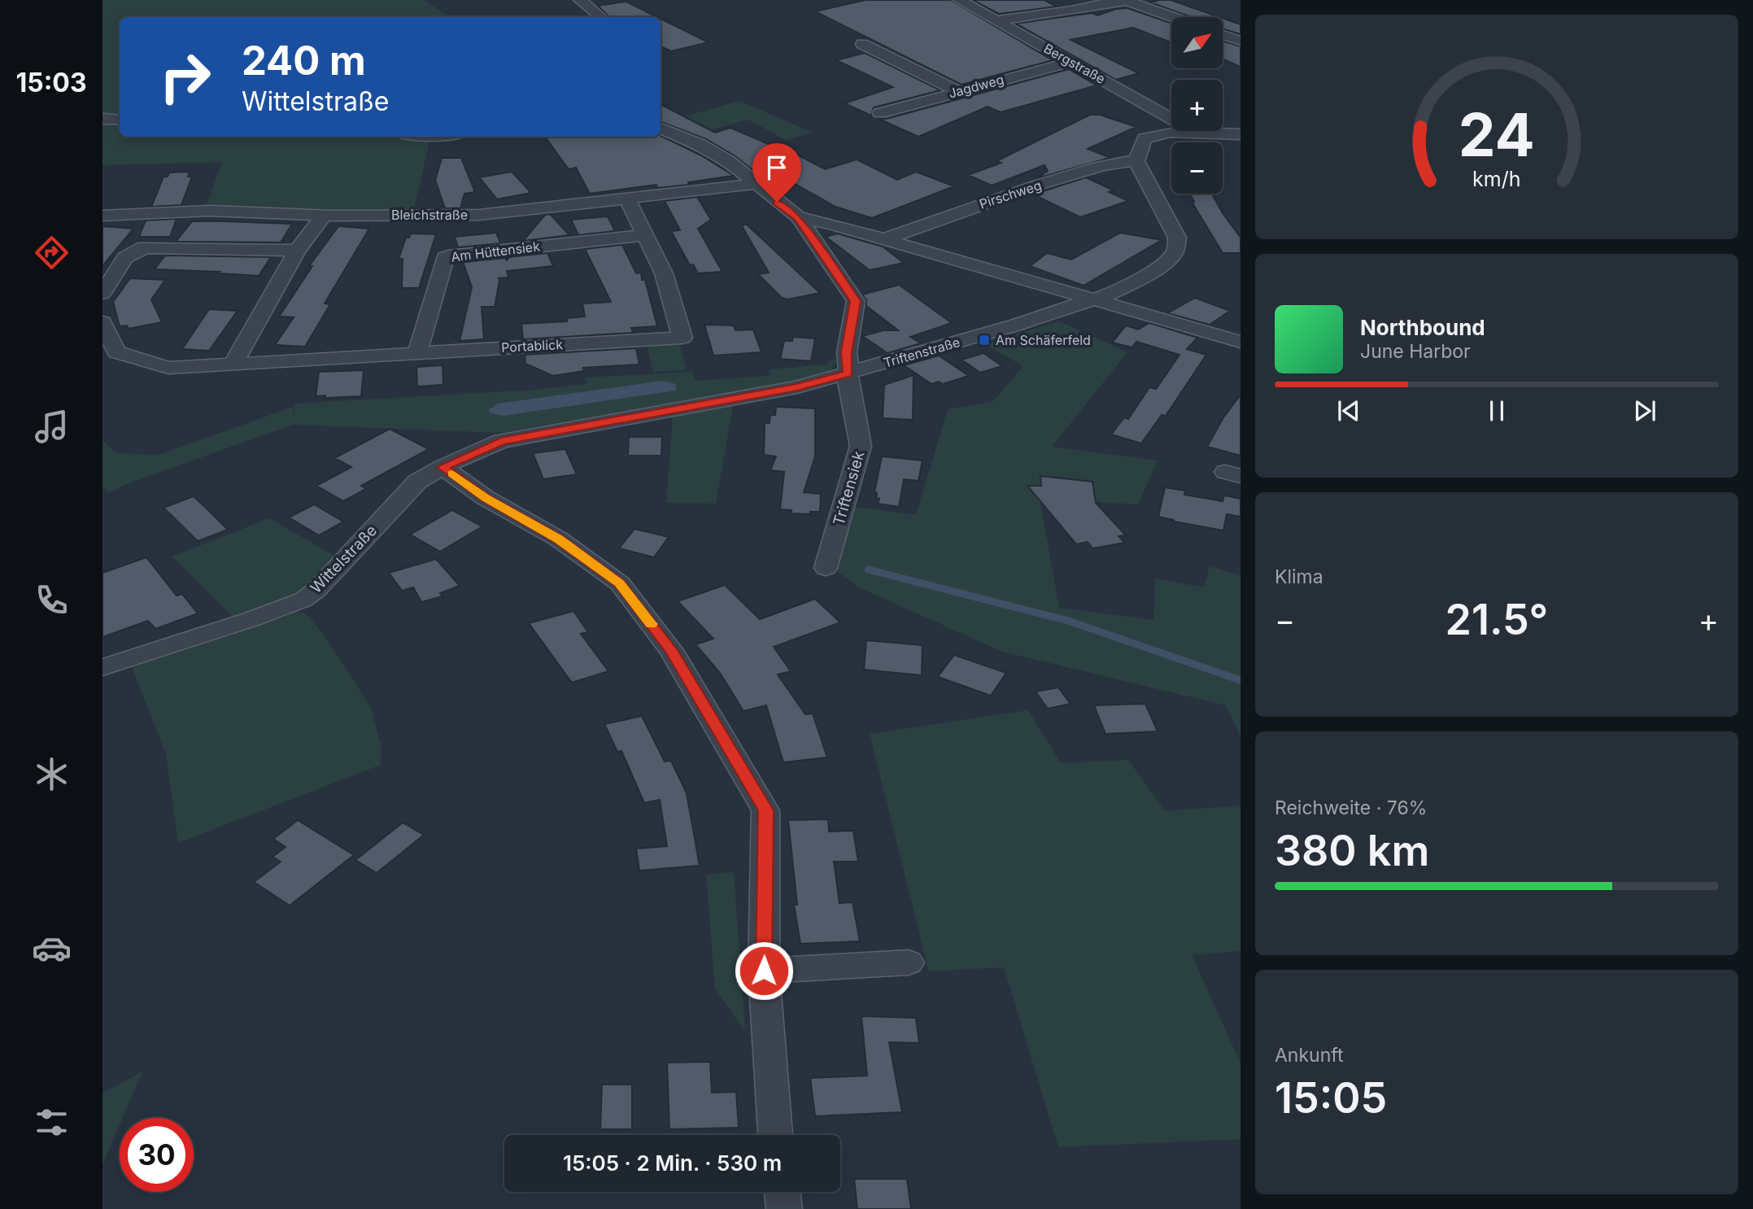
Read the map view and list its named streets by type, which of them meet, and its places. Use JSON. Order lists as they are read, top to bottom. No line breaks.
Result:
{"streets":{"street":["Bergstraße","Jagdweg","Pirschweg","Bleichstraße","Am Hüttensiek","Portablick","Triftenstraße","Triftensiek","Wittelstraße"]},"crossings":[["Bergstraße","Jagdweg"],["Pirschweg","Triftenstraße"],["Bleichstraße","Portablick"],["Am Hüttensiek","Portablick"],["Triftenstraße","Triftensiek"],["Triftenstraße","Wittelstraße"]],"places":{"transit":["Am Schäferfeld"]},"north":"top right","page":{"tabs":"15:03","map_buttons":["+","−"],"turn":["240 m","Wittelstraße"],"song":["Northbound","June Harbor"],"tile":["Klima",["Reichweite · 76%","380 km"],["Ankunft","15:05"]],"heat":["−","21.5°","+"],"limit":"30","trip":"15:05 · 2 Min. · 530 m","gauge":["24","km/h"]}}
